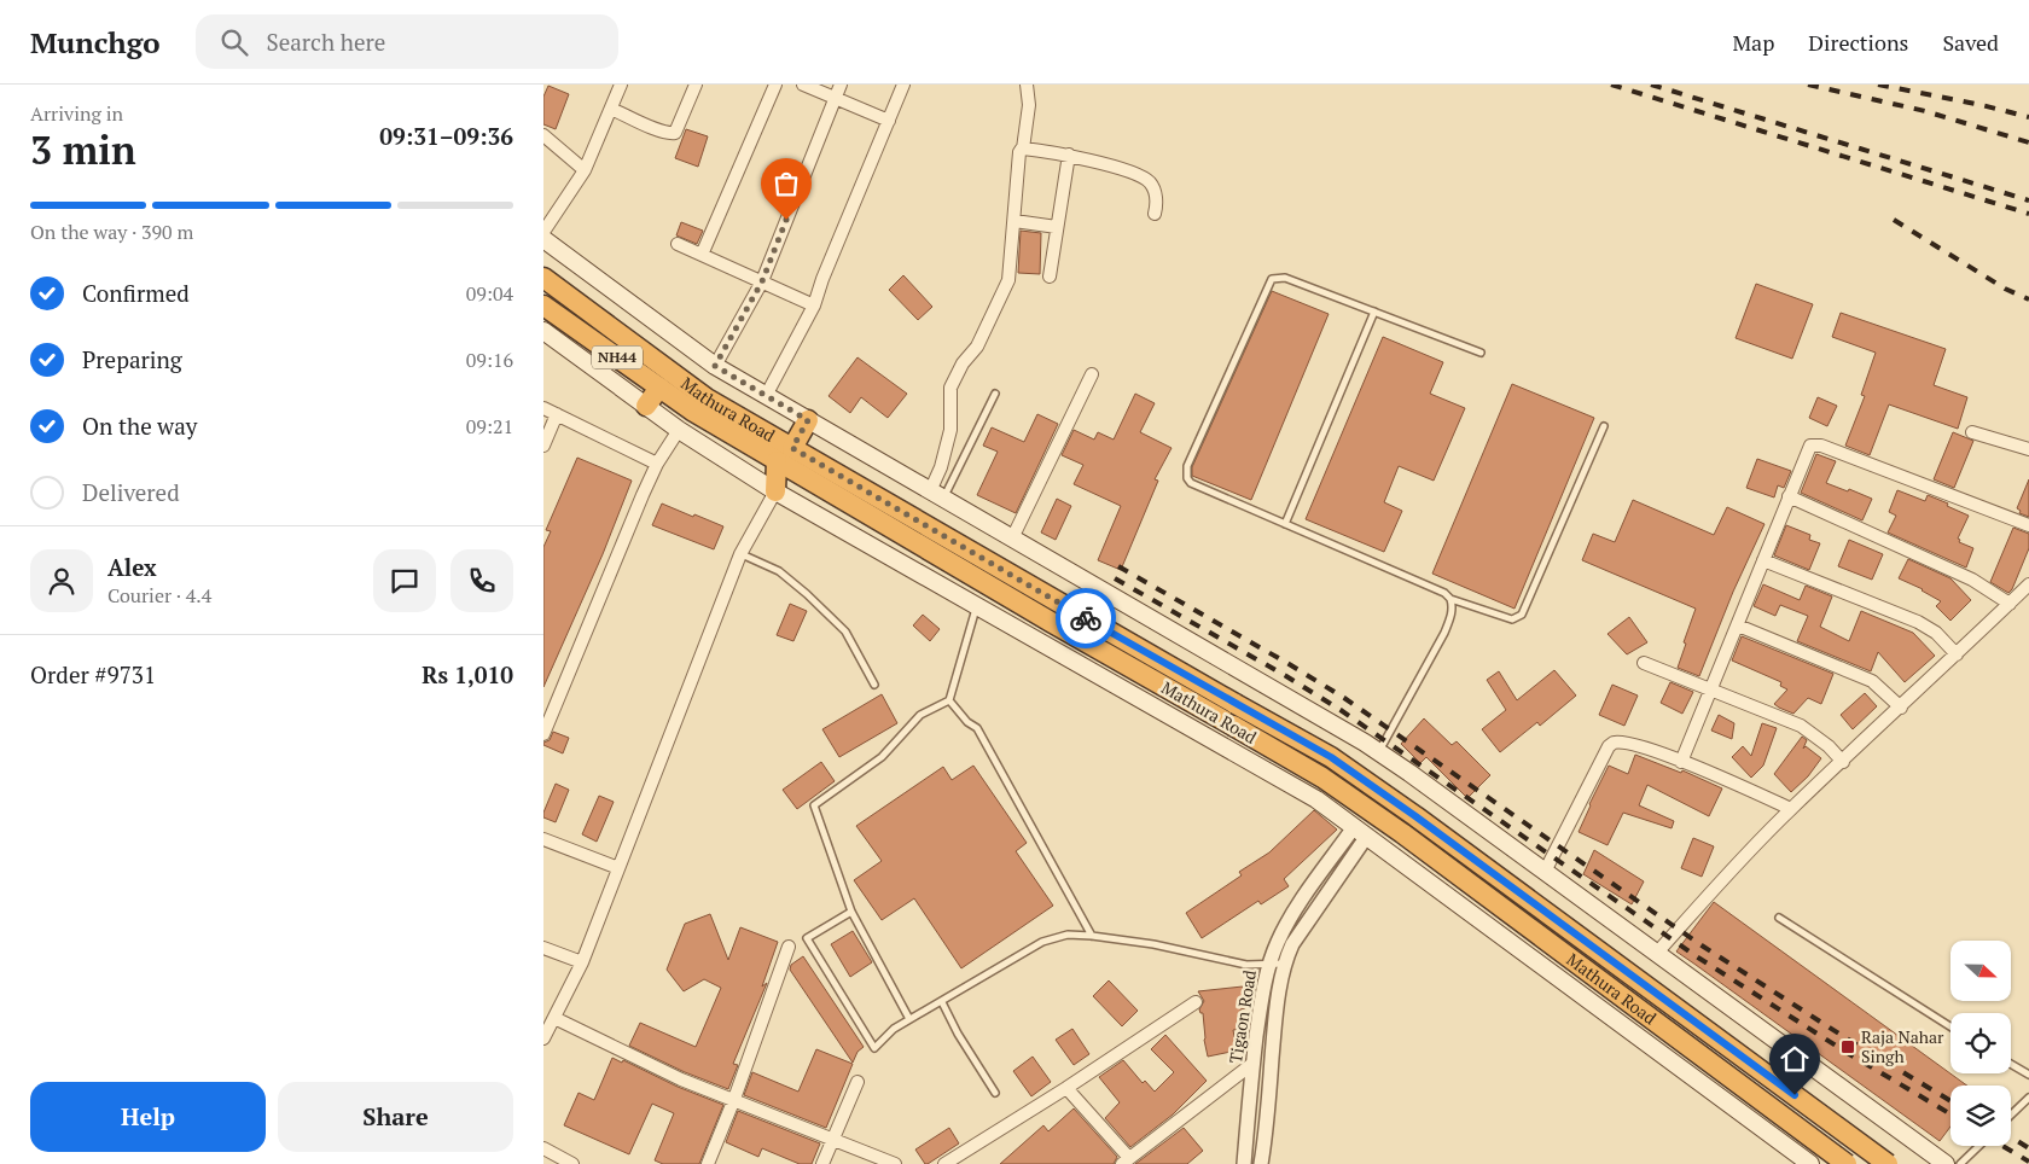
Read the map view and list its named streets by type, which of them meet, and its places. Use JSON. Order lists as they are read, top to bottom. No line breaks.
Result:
{"streets":{"highway":["NH44","Mathura Road"],"street":["Tigaon Road"]},"places":{"transit":["Raja Nahar Singh"]},"north":"right","page":{"header":"Munchgo","search":"Search here","nav":["Map","Directions","Saved"],"heading":["3 min","Arriving in","09:31–09:36"],"panel":["Alex","Courier · 4.4","Order #9731","Rs 1,010"],"bar":"On the way · 390 m","list":[["Confirmed","09:04"],["Preparing","09:16"],["On the way","09:21"],"Delivered"],"buttons":["Help","Share"]}}
